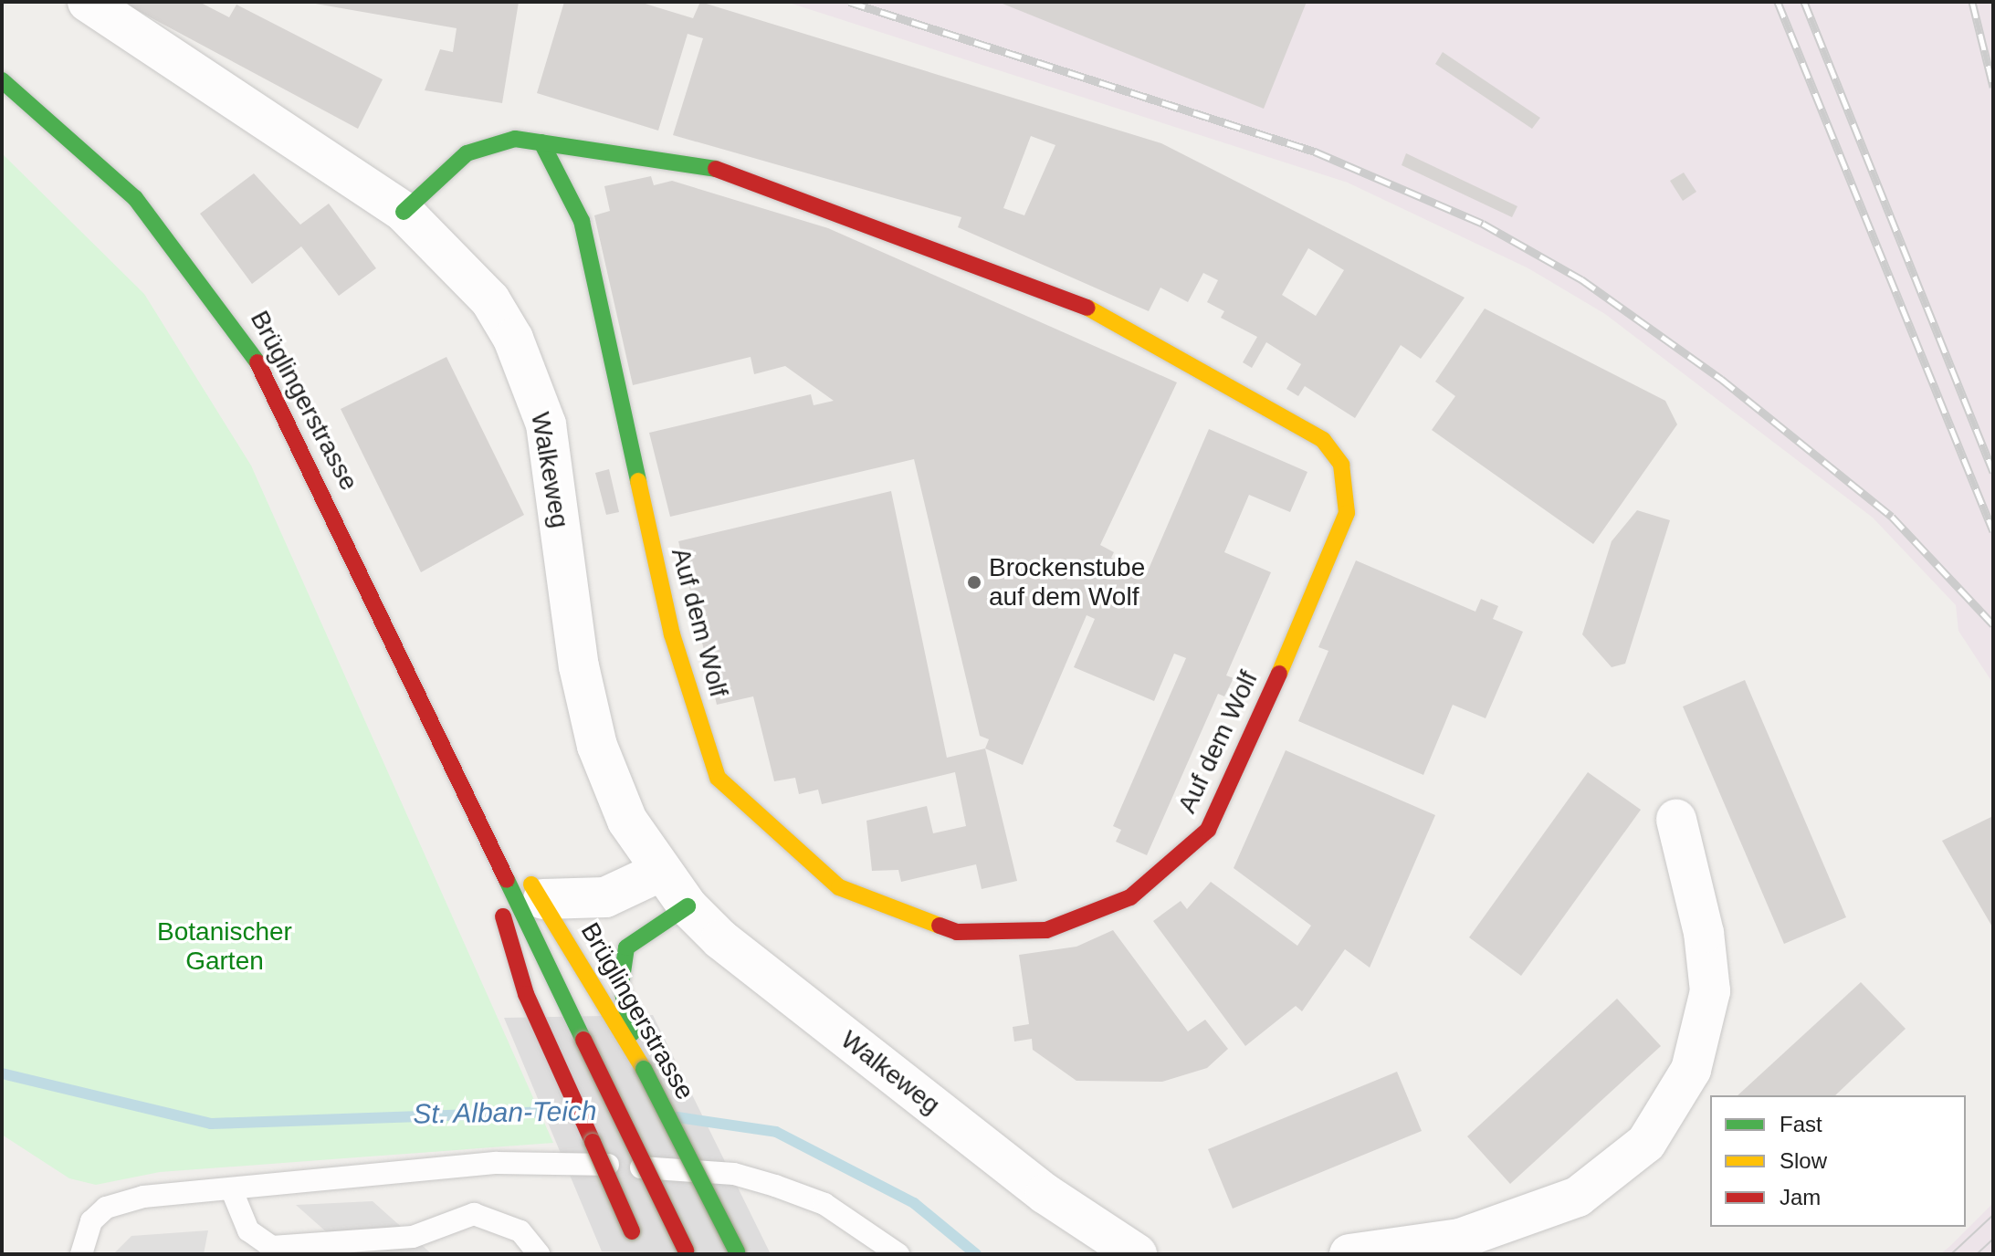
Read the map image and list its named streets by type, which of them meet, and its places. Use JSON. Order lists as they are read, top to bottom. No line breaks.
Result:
{"streets":{"street":["Brüglingerstrasse","Walkeweg","Auf dem Wolf"]},"crossings":[["Walkeweg","Auf dem Wolf"]],"water":["St. Alban-Teich"],"parks":["Botanischer Garten"],"places":["Brockenstube auf dem Wolf"],"legend":["Fast","Slow","Jam"]}
